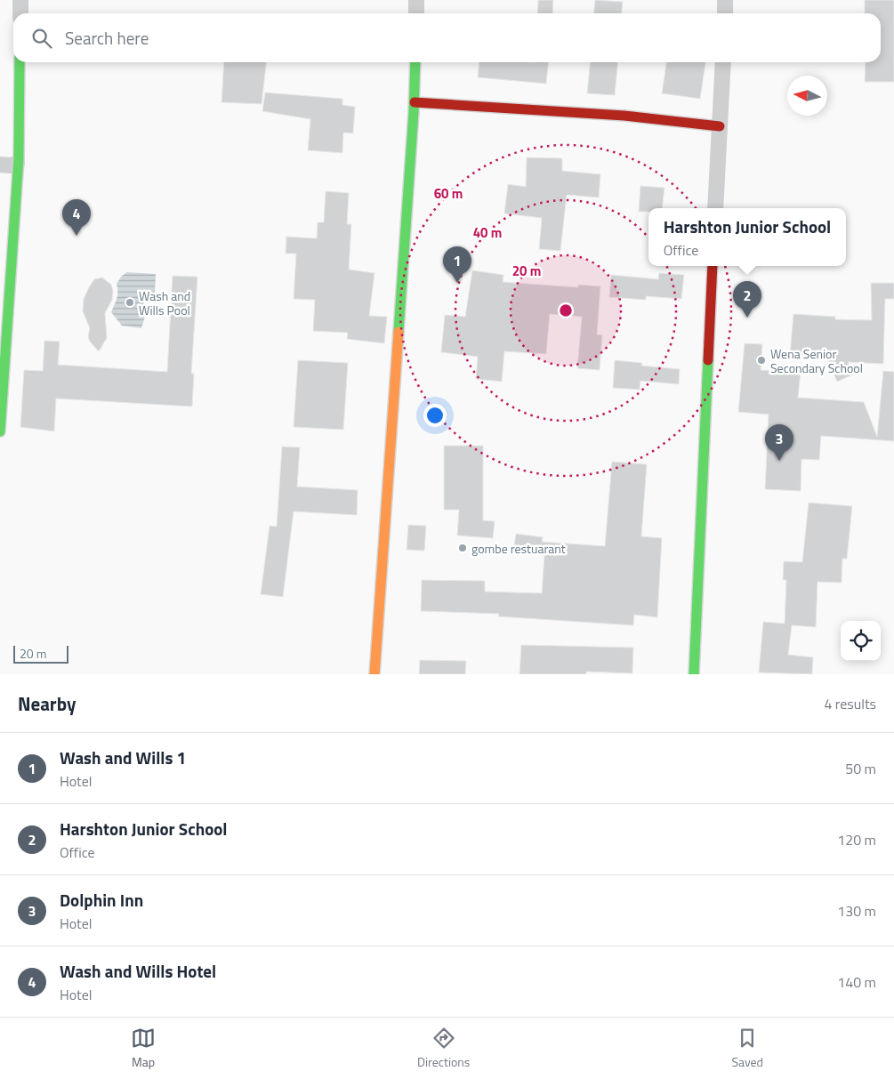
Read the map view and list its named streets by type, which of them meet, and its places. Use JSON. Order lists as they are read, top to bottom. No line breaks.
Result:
{"places":["Wash and Wills Pool","Wena Senior Secondary School","gombe restuarant"],"scale_bar":"20 m","north":"left","page":{"search":"Search here","pins":["4","1","2","3"],"popup":["Harshton Junior School","Office"],"scale":"20 m","heading":["Nearby","4 results"],"list":[{"mark":"1","name":"Wash and Wills 1","note":"Hotel","value":"50 m"},{"mark":"2","name":"Harshton Junior School","note":"Office","value":"120 m"},{"mark":"3","name":"Dolphin Inn","note":"Hotel","value":"130 m"},{"mark":"4","name":"Wash and Wills Hotel","note":"Hotel","value":"140 m"}],"nav":["Map","Directions","Saved"]},"rings":["60 m","40 m","20 m"]}
